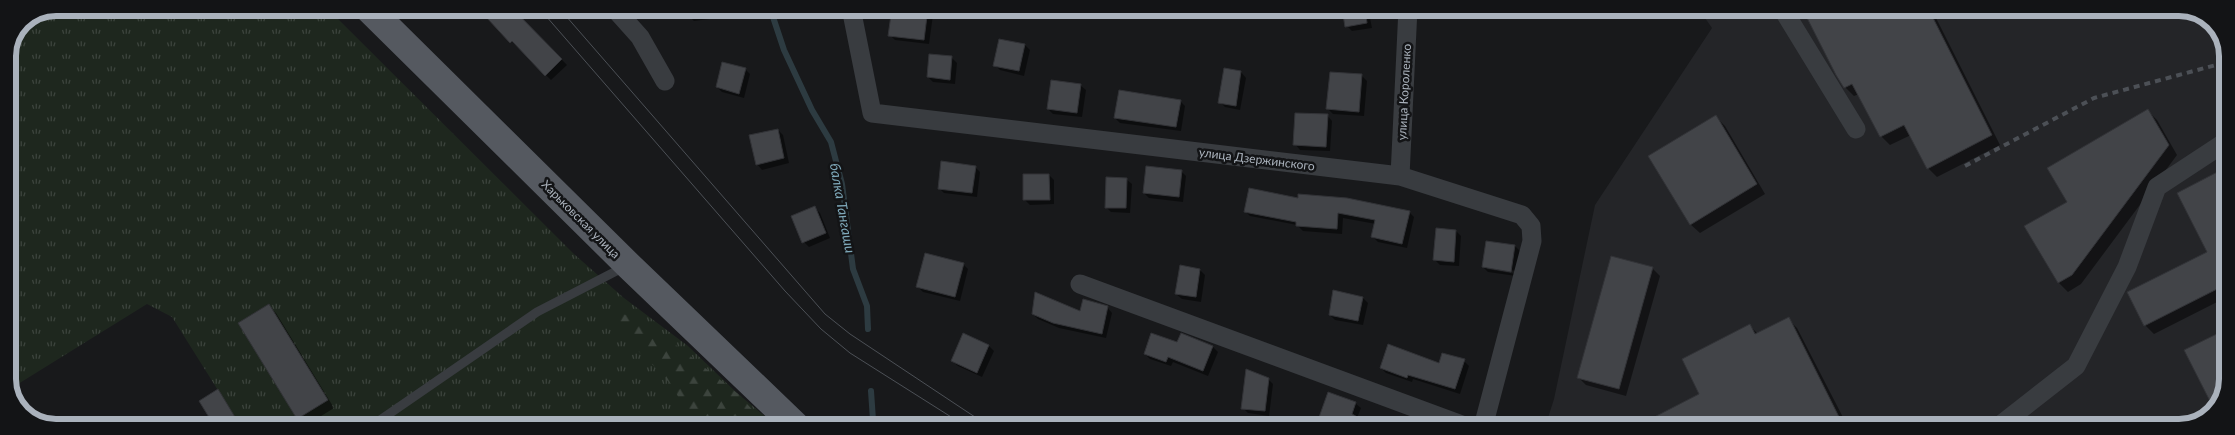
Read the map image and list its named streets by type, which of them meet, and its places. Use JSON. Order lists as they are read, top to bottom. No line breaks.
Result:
{"streets":{"main road":["Харьковская улица"],"street":["улица Короленко","улица Дзержинского"]},"crossings":[["улица Короленко","улица Дзержинского"]],"water":["балка Тангаши"]}
